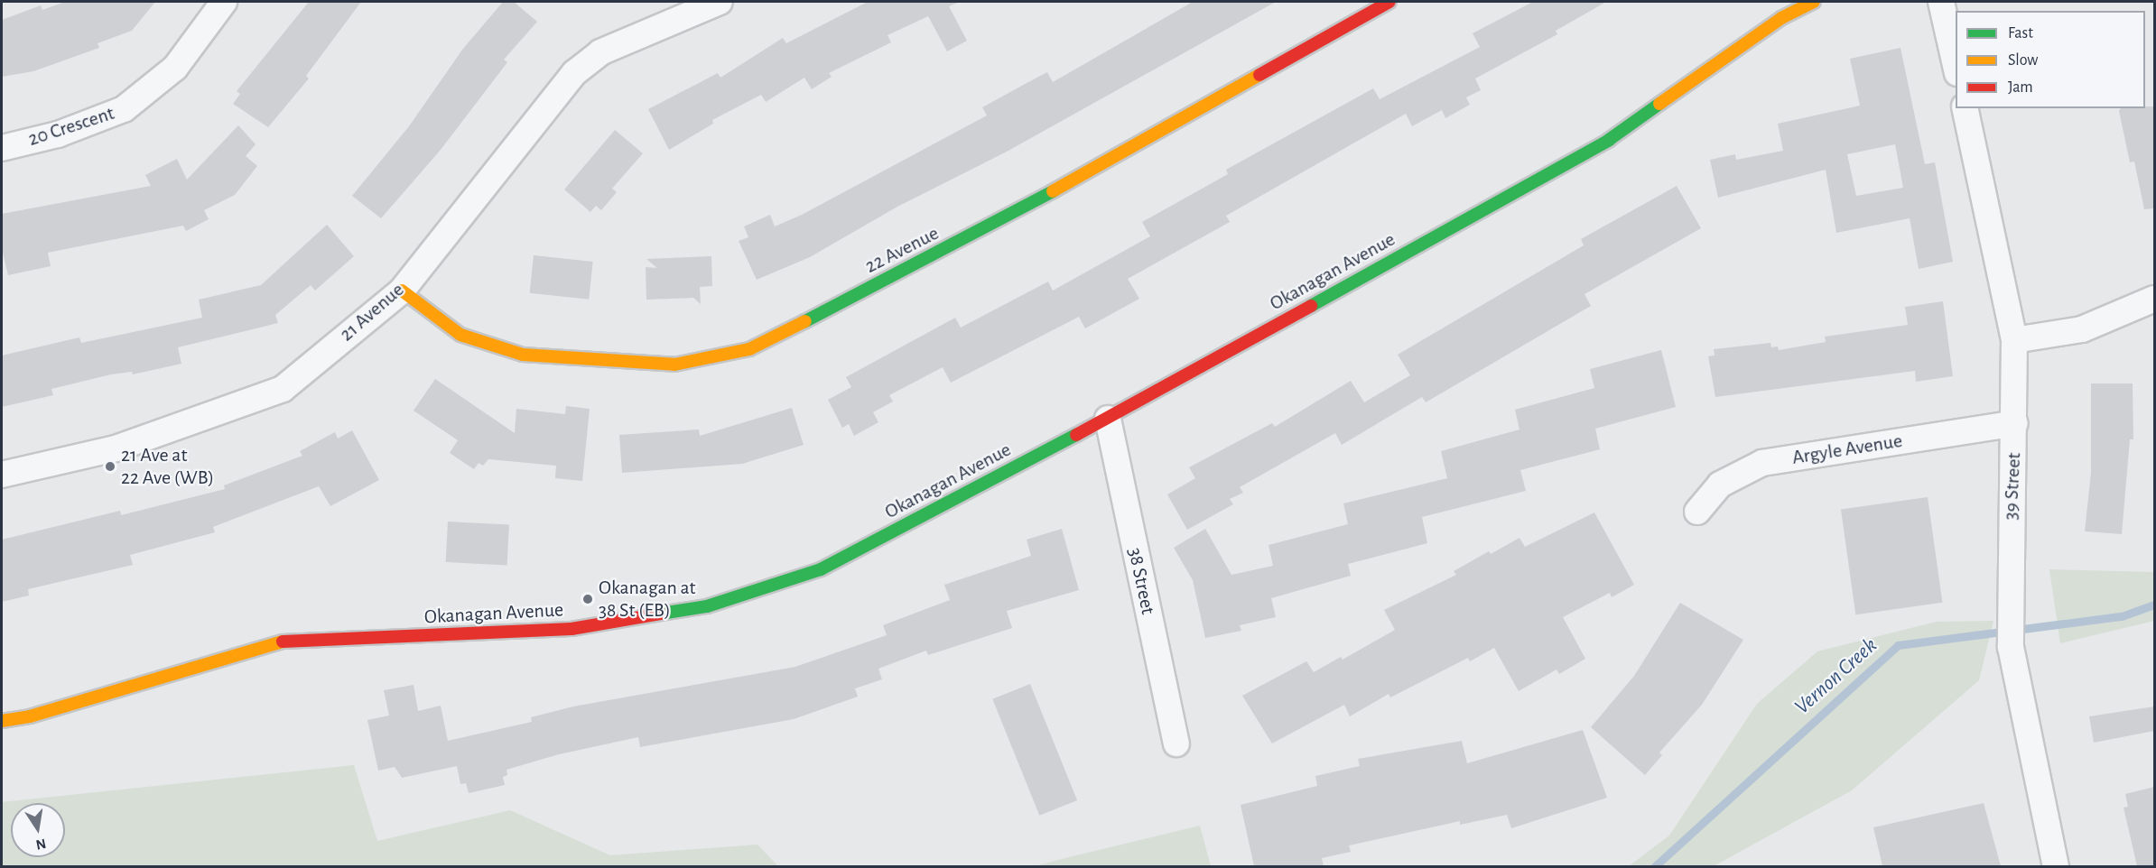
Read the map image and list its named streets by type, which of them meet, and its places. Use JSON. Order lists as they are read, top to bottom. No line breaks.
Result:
{"streets":{"street":["20 Crescent","22 Avenue","Okanagan Avenue","21 Avenue","Argyle Avenue","39 Street","38 Street"]},"crossings":[["22 Avenue","21 Avenue"],["Okanagan Avenue","38 Street"],["Argyle Avenue","39 Street"]],"water":["Vernon Creek"],"places":["21 Ave at 22 Ave (WB)","Okanagan at 38 St (EB)"],"legend":["Fast","Slow","Jam"],"north":"bottom"}
